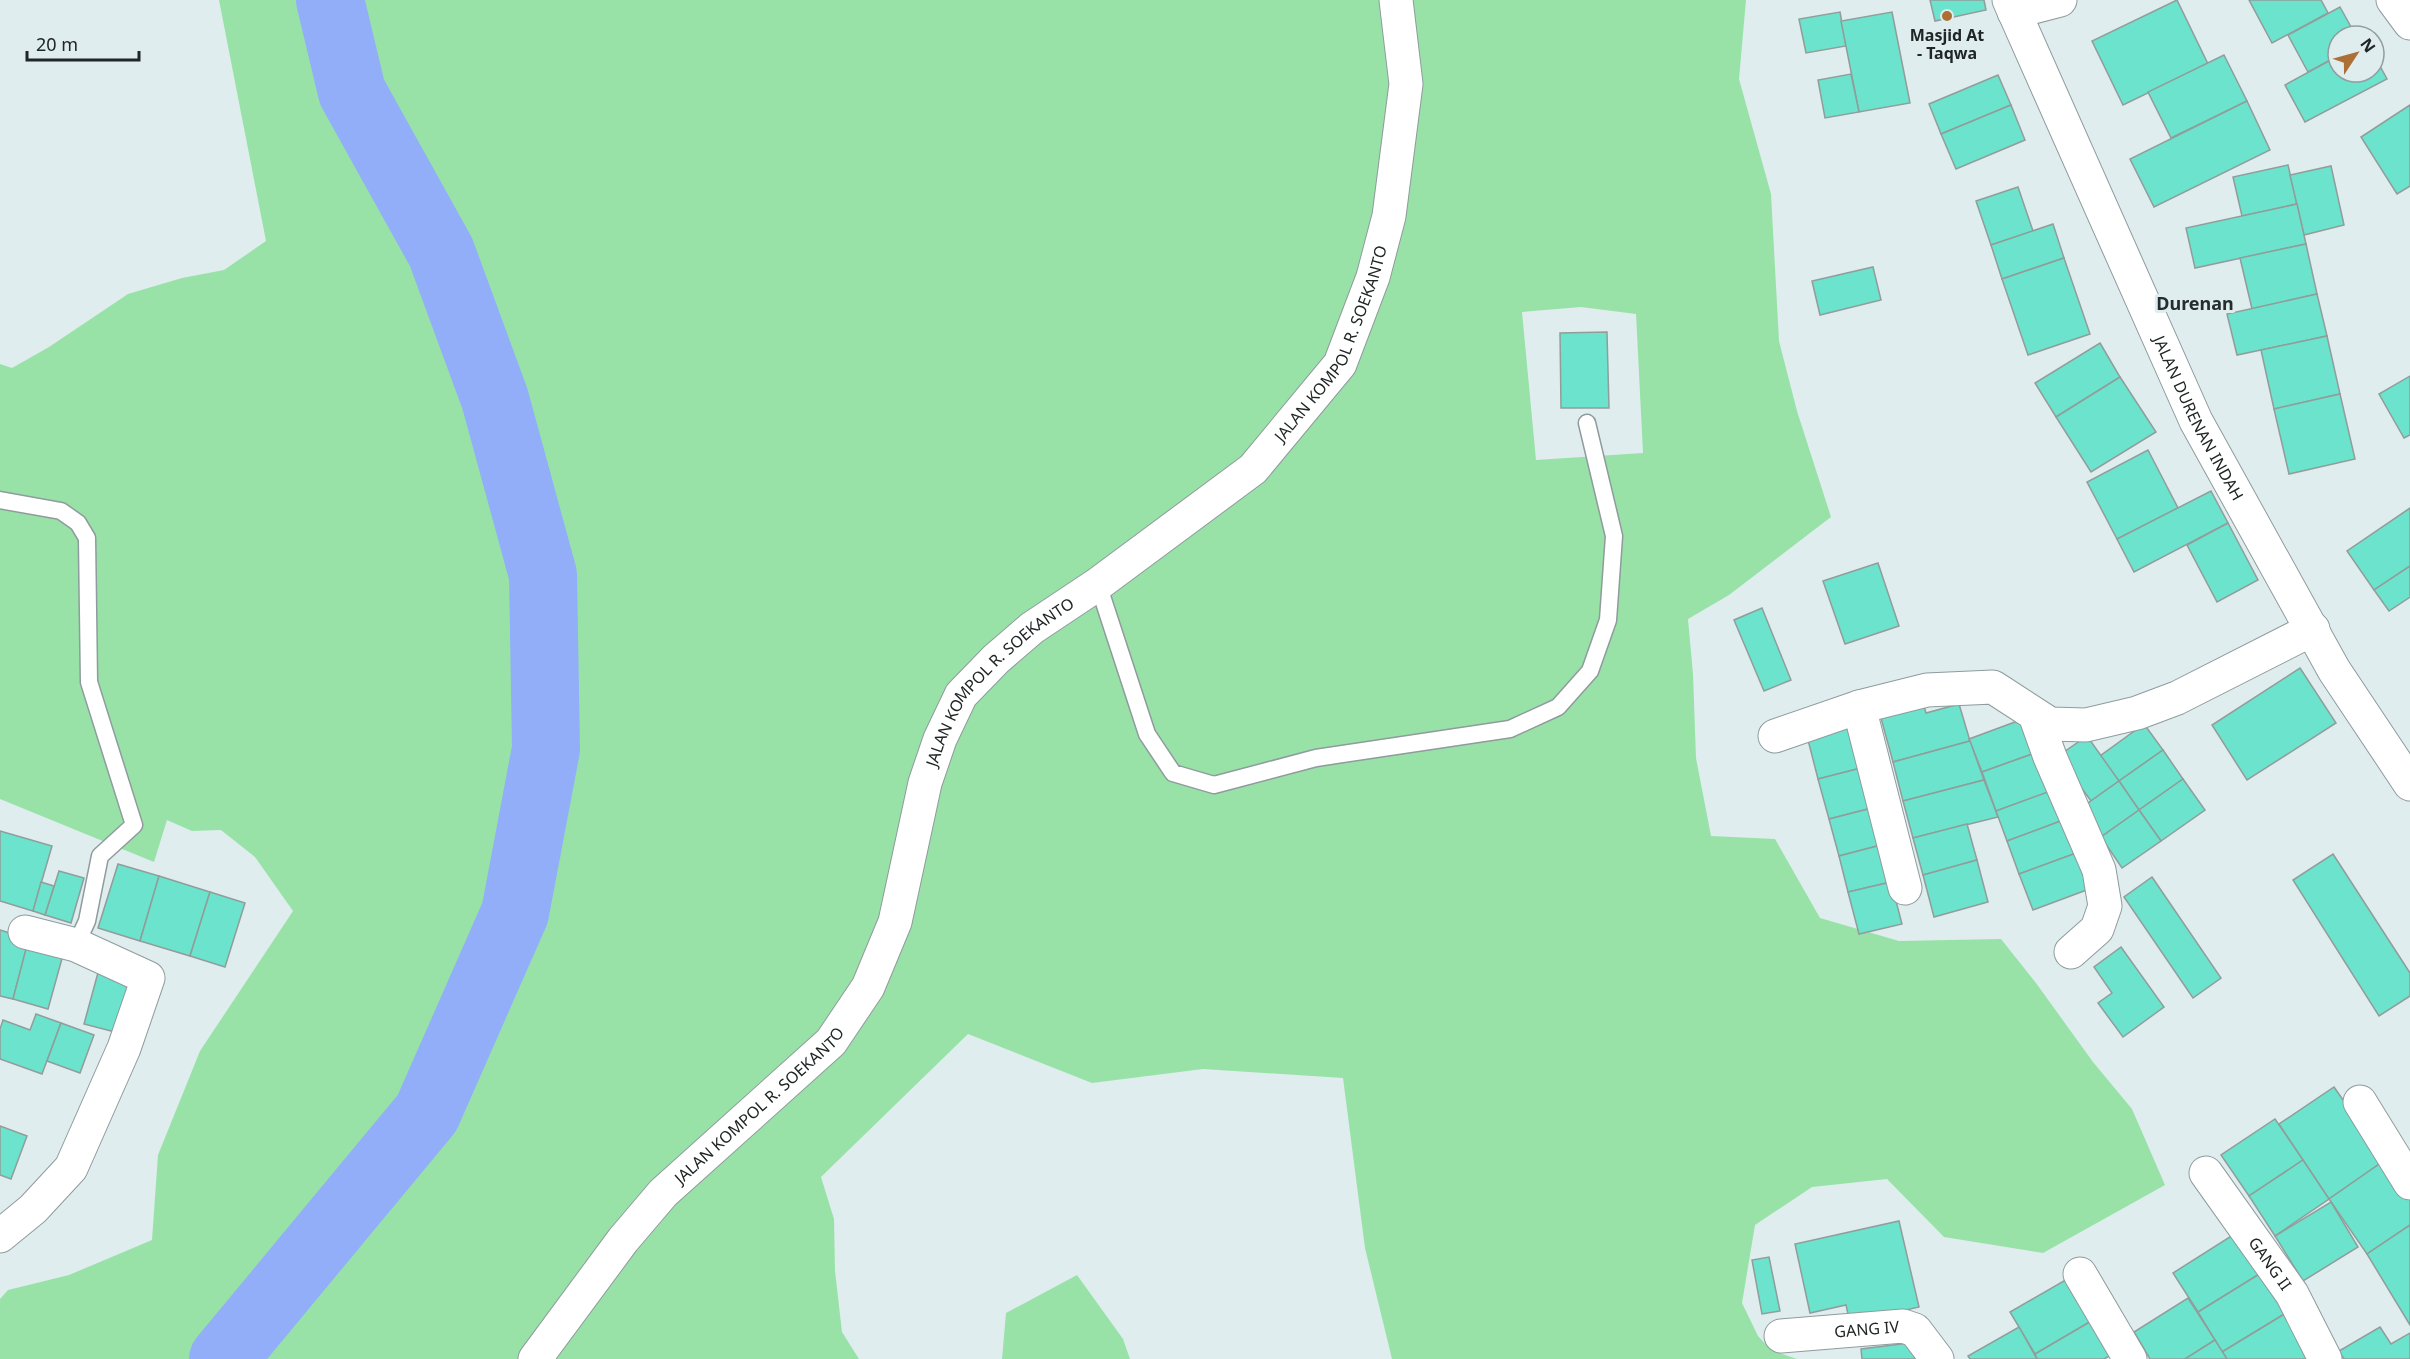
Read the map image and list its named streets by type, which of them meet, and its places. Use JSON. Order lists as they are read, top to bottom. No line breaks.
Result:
{"streets":{"street":["JALAN KOMPOL R. SOEKANTO","JALAN DURENAN INDAH","GANG II","GANG IV"]},"districts":["Durenan"],"places":["Masjid At - Taqwa"],"scale_bar":"20 m","north":"top right"}
